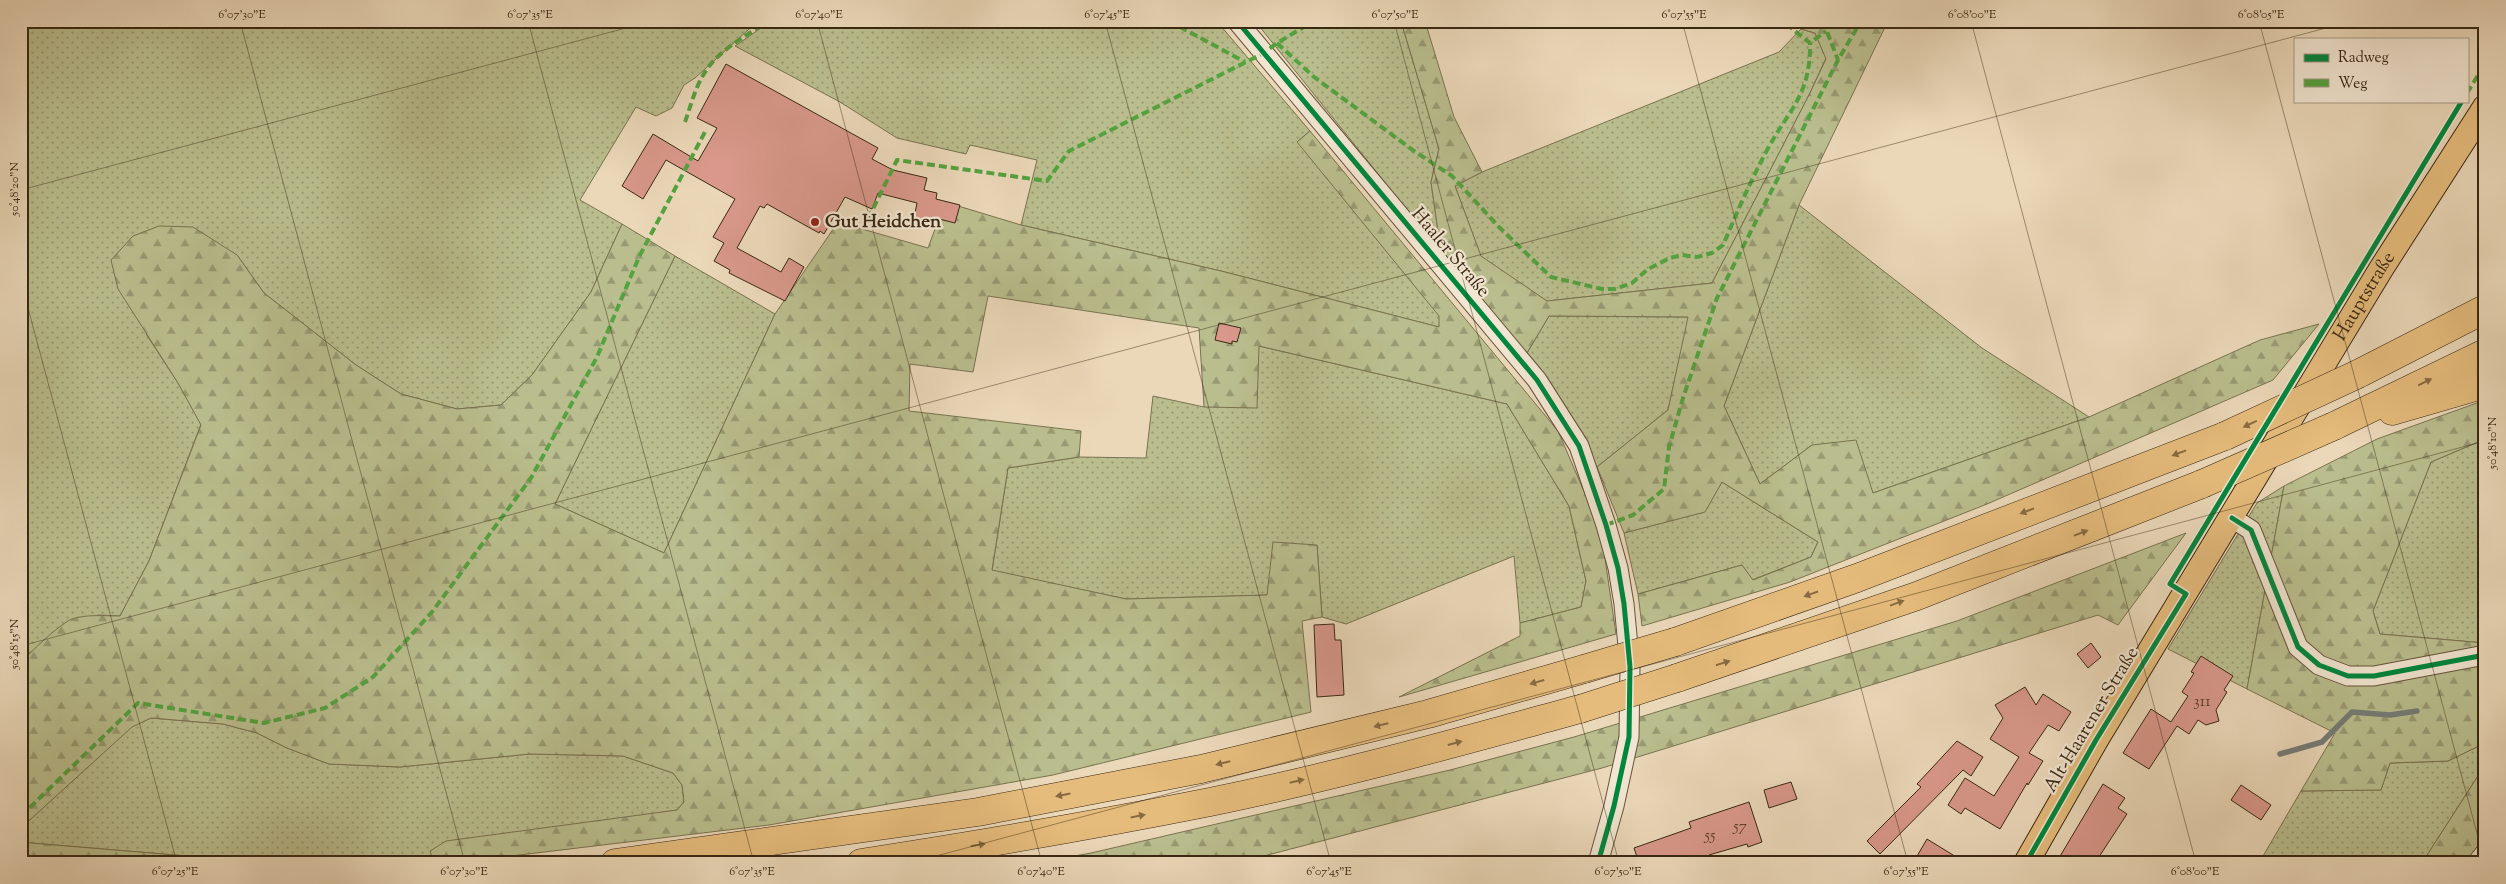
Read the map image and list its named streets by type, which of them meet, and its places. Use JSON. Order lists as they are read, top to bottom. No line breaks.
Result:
{"streets":{"main road":["Hauptstraße","Alt-Haarener Straße"],"street":["Haaler Straße"]},"crossings":[["Hauptstraße","Alt-Haarener Straße"]],"places":["Gut Heidchen"],"house_numbers":["311","57","55"],"legend":["Radweg","Weg"],"coordinates":["6°07'30\"E","6°07'35\"E","6°07'40\"E","6°07'45\"E","6°07'50\"E","6°07'55\"E","6°08'00\"E","6°08'05\"E","50°48'20\"N","50°48'10\"N","50°48'15\"N","6°07'25\"E"]}
